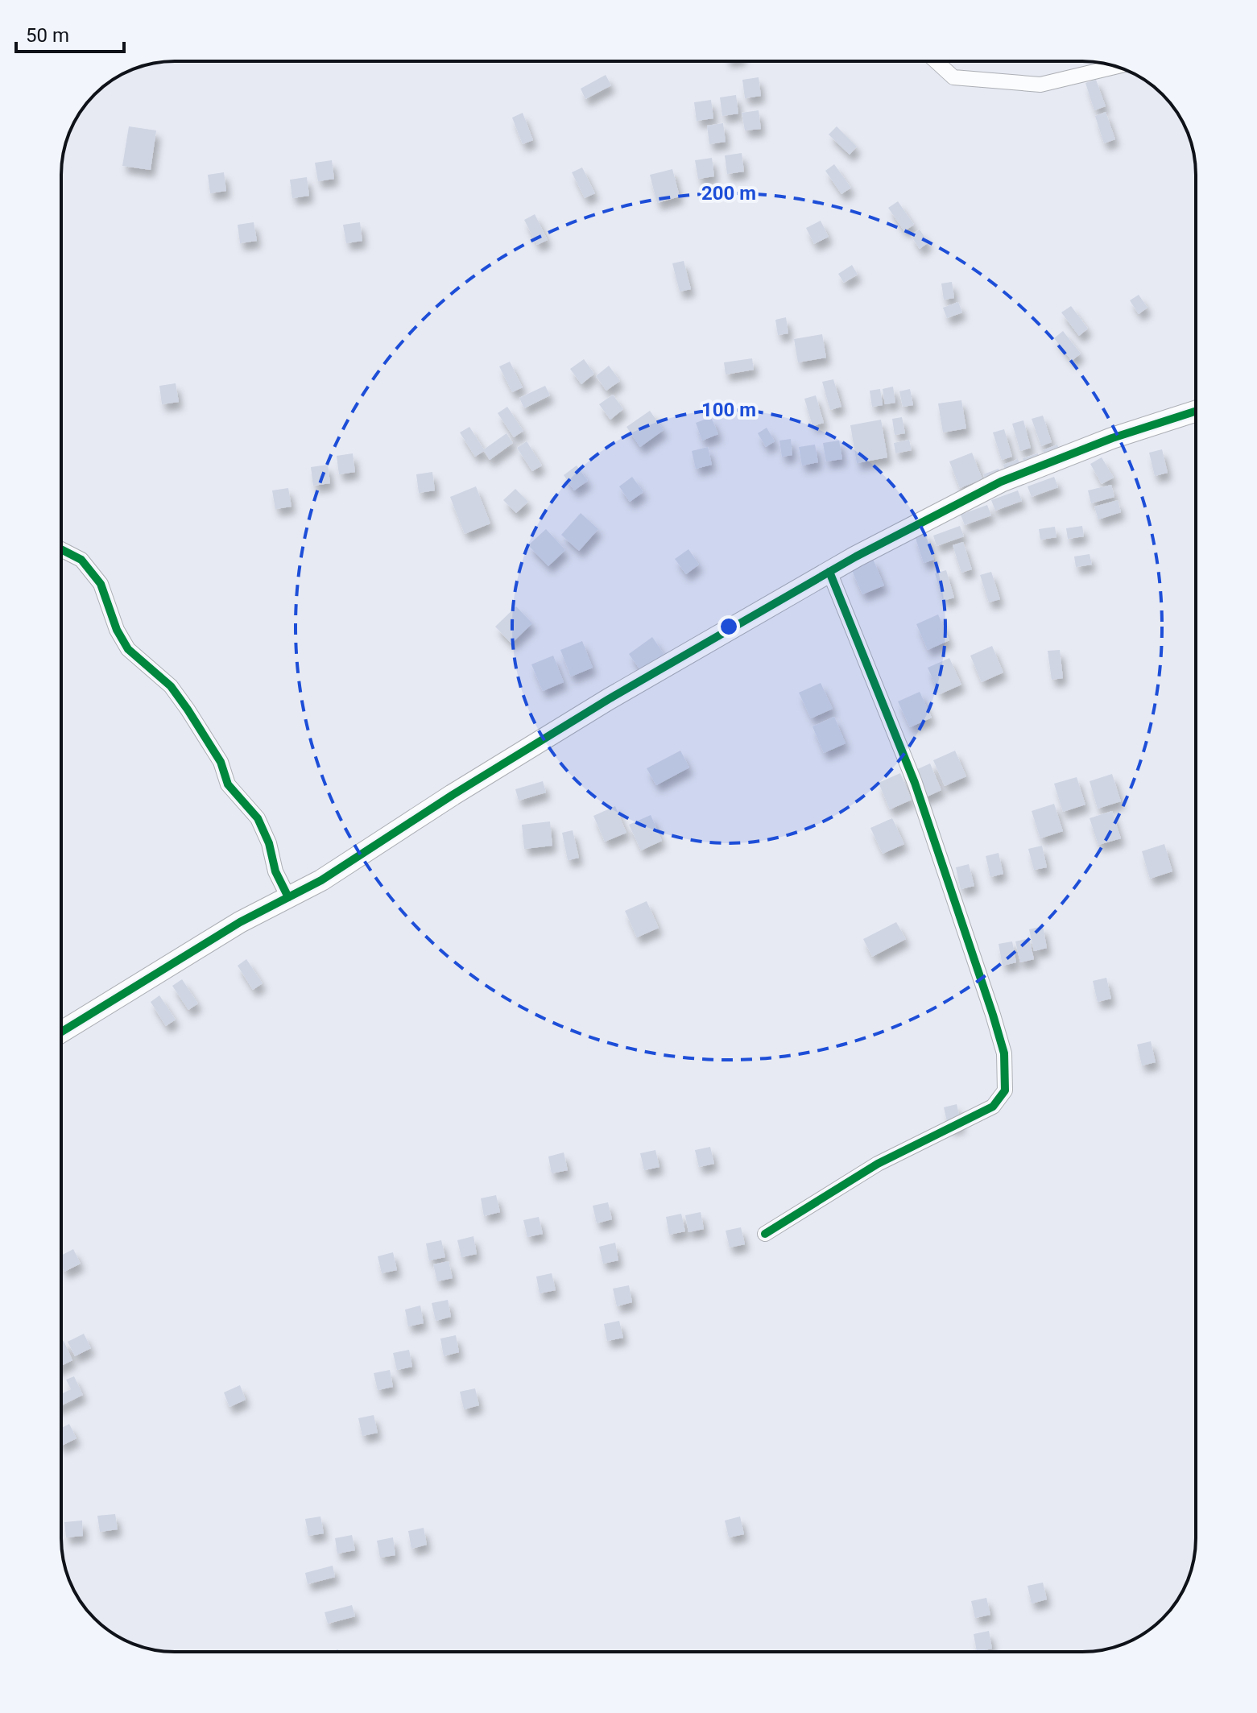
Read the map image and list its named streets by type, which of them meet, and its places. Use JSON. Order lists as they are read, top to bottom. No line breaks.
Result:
{"scale_bar":"50 m","rings":["200 m","100 m"]}
